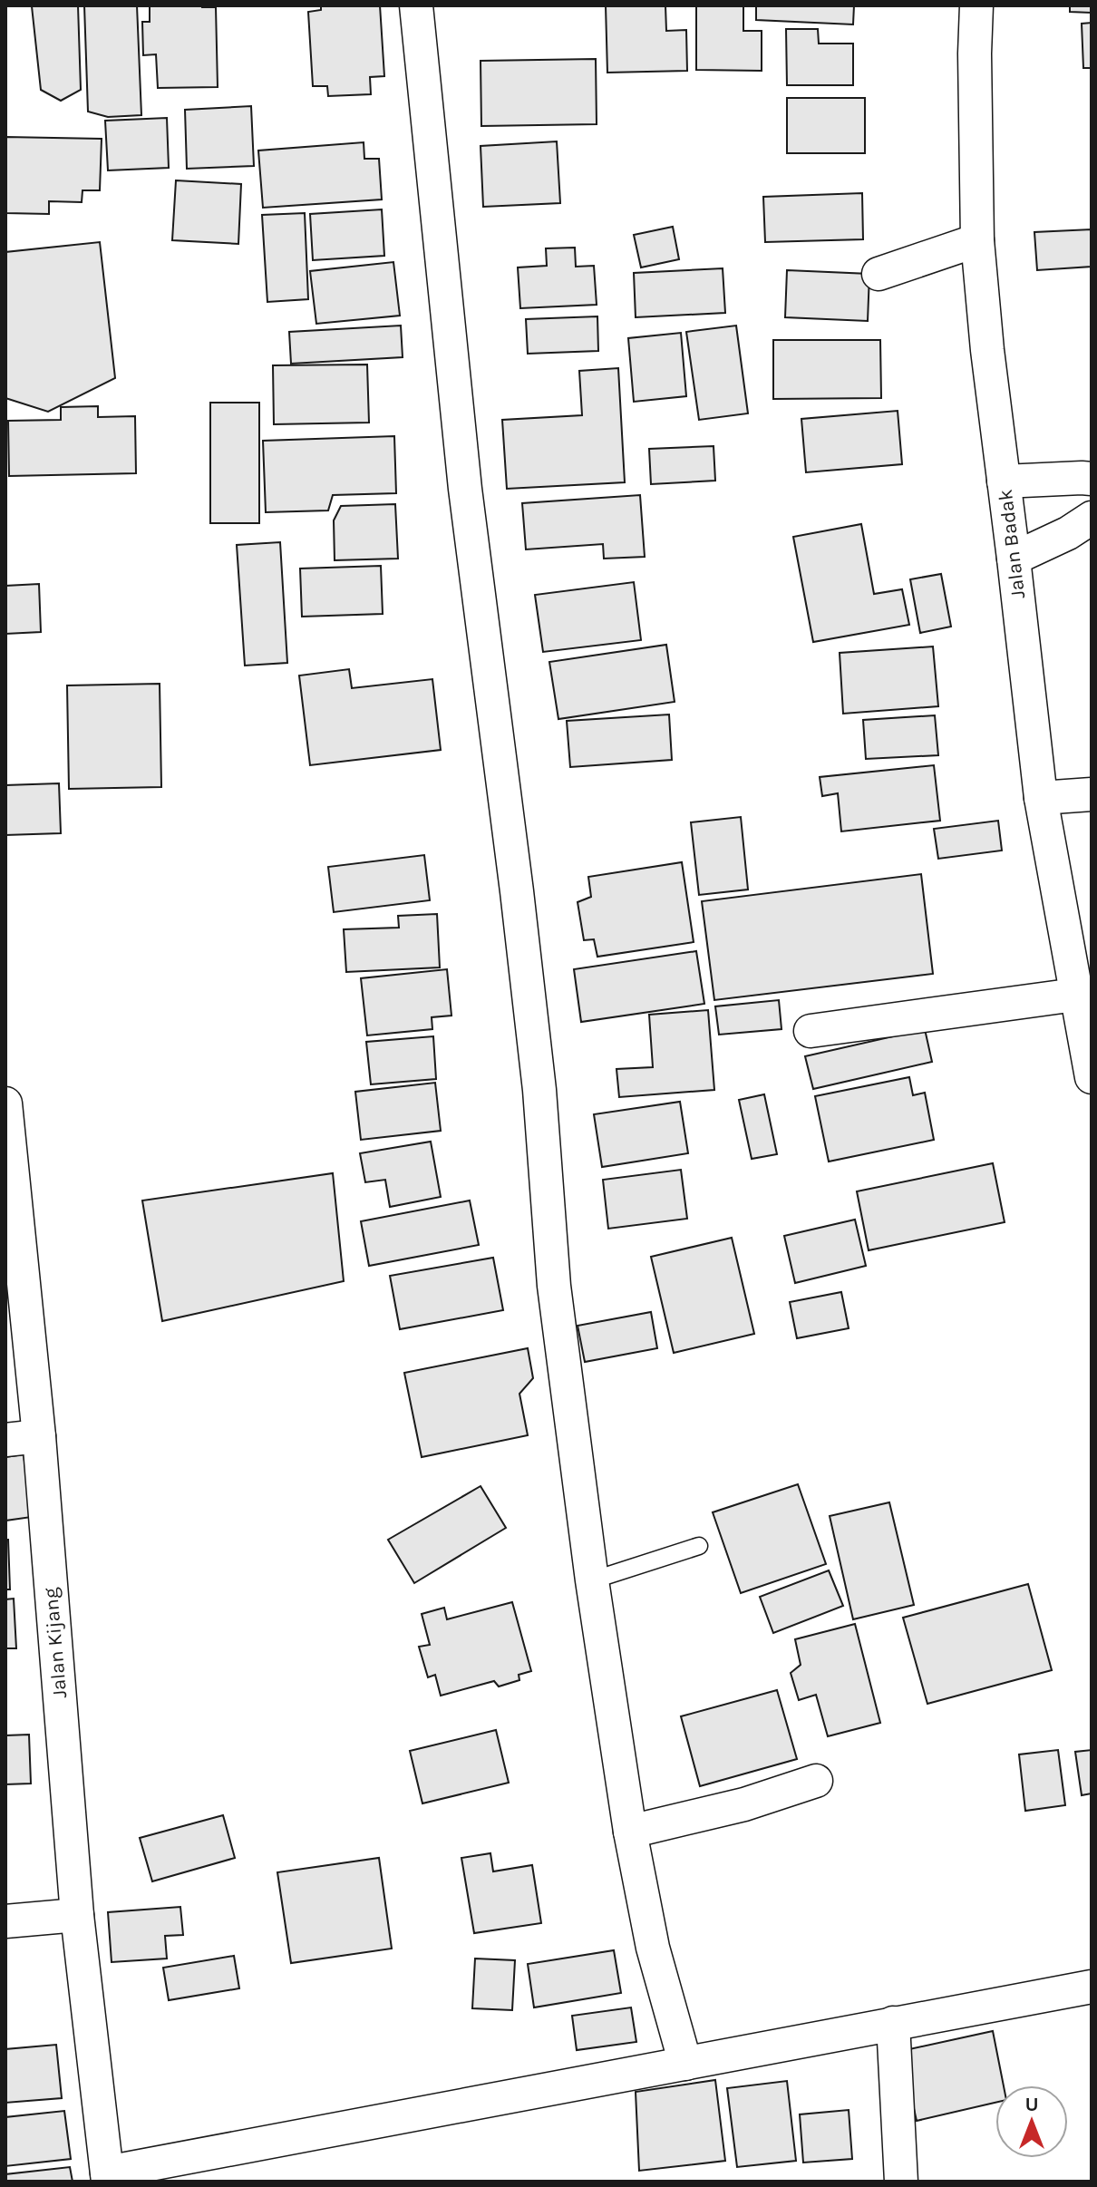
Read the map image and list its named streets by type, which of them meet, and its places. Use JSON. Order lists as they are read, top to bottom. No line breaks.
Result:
{"streets":{"street":["Jalan Badak","Jalan Kijang"]},"north":"top"}
